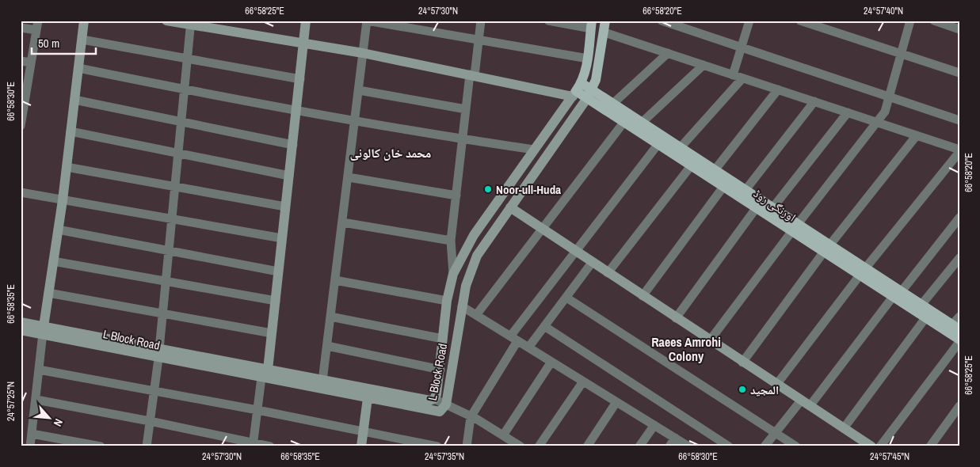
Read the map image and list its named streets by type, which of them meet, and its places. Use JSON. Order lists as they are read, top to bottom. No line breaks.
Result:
{"streets":{"main road":["اورنگی روڈ","L Block Road"]},"crossings":[["اورنگی روڈ","L Block Road"]],"districts":["محمد خان کالونی","Raees Amrohi Colony"],"places":["Noor-ull-Huda","المجید"],"scale_bar":"50 m","north":"bottom right","coordinates":["66°58'25\"E","24°57'30\"N","66°58'20\"E","24°57'40\"N","66°58'30\"E","66°58'35\"E","24°57'25\"N","24°57'35\"N","24°57'45\"N"]}
